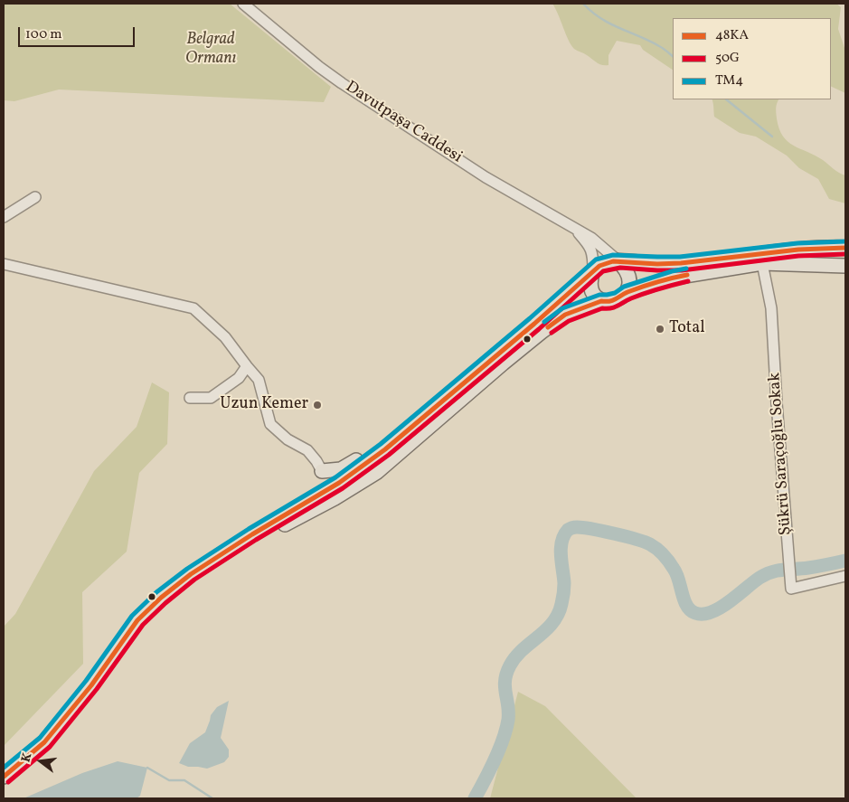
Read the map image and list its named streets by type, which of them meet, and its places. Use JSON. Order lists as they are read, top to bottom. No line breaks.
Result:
{"streets":{"street":["Davutpaşa Caddesi","Şükrü Saraçoğlu Sokak"]},"parks":["Belgrad Ormanı"],"places":["Total","Uzun Kemer"],"lines":["transit line TM4","transit line 48KA","transit line 50G"],"legend":["48KA","50G","TM4"],"scale_bar":"100 m","north":"left"}
